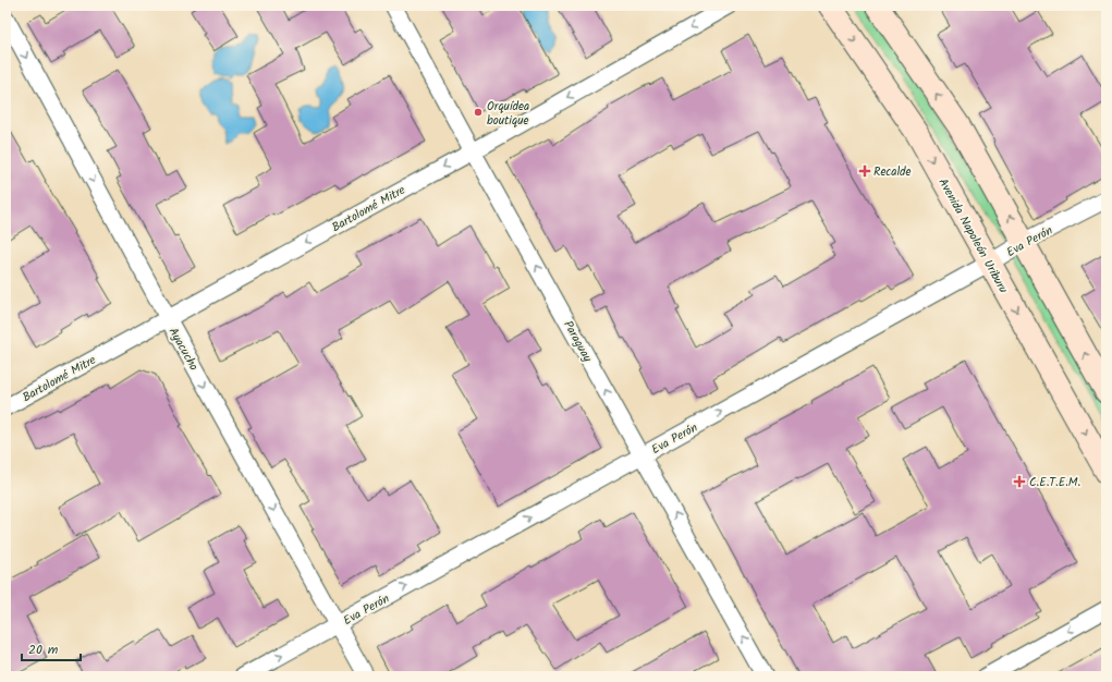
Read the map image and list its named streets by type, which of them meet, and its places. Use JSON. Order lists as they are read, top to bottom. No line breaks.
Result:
{"streets":{"main road":["Avenida Napoleón Uriburu"],"street":["Bartolomé Mitre","Eva Perón","Paraguay","Ayacucho"]},"crossings":[["Bartolomé Mitre","Paraguay"],["Bartolomé Mitre","Ayacucho"],["Avenida Napoleón Uriburu","Eva Perón"],["Eva Perón","Paraguay"],["Eva Perón","Ayacucho"]],"one_way":["Bartolomé Mitre","Eva Perón","Paraguay","Ayacucho"],"places":{"other":["Orquídea boutique"],"health":["Recalde","C.E.T.E.M."]},"scale_bar":"20 m"}
